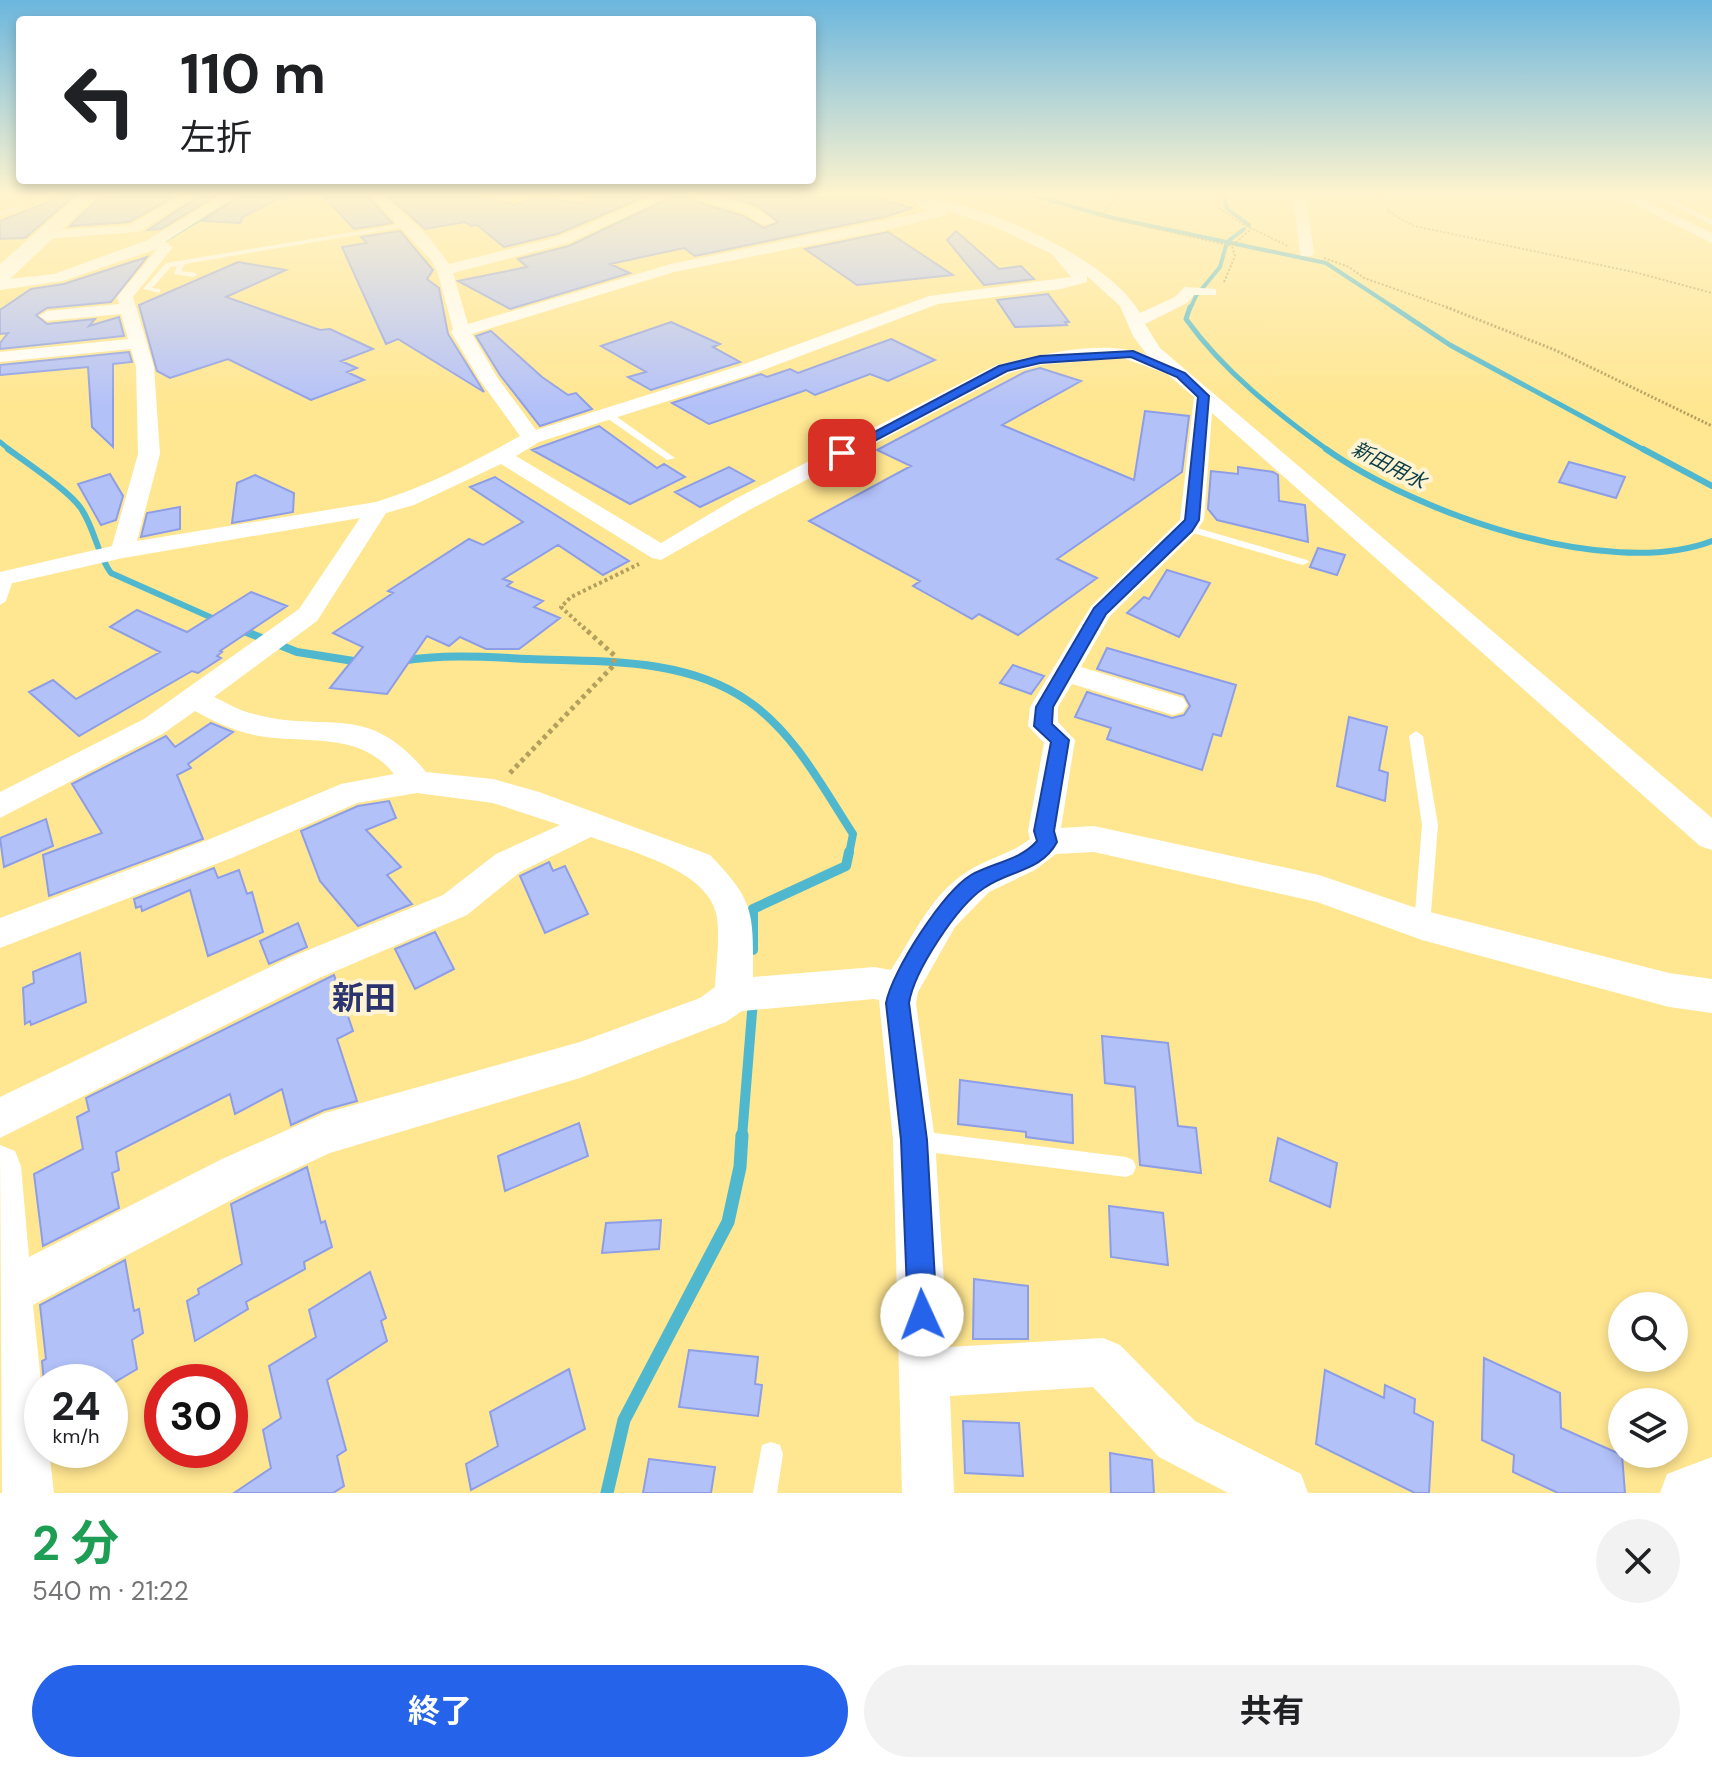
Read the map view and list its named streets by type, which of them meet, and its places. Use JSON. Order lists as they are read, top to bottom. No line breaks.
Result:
{"districts":["新田"],"water":["新田用水"],"page":{"turn":["110 m","左折"],"speed":"24 km/h","limit":"30","heading":["2 分","540 m · 21:22"],"buttons":["終了","共有"]}}
